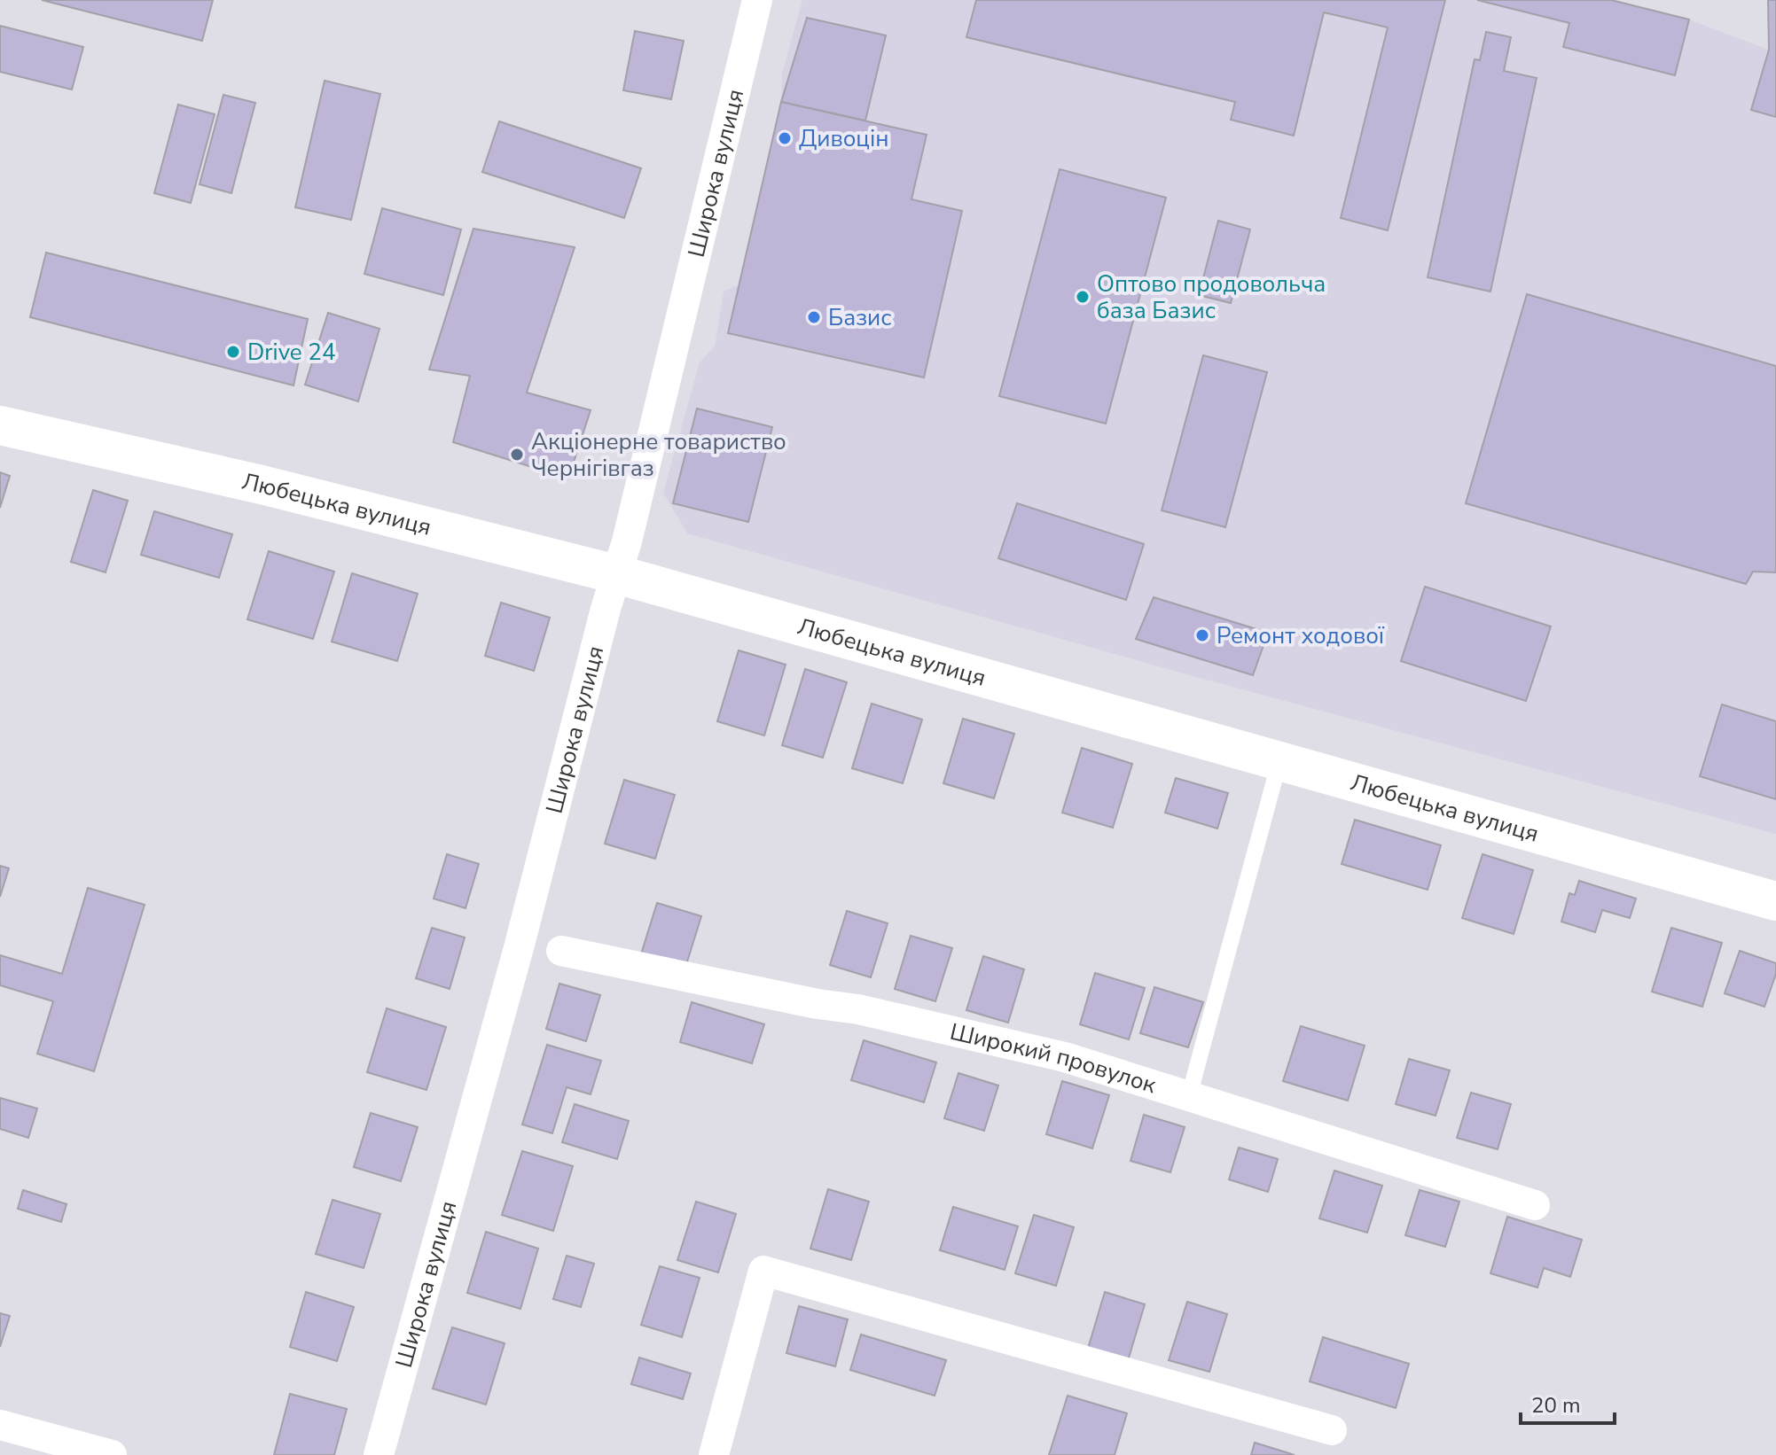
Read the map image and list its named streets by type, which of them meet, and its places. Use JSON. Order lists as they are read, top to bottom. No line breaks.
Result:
{"streets":{"main road":["Любецька вулиця"],"street":["Широка вулиця","Широкий провулок"]},"crossings":[["Широка вулиця","Любецька вулиця"]],"places":["Дивоцін","Оптово продовольча база Базис","Базис","Drive 24","Акціонерне товариство Чернігівгаз","Ремонт ходової"],"scale_bar":"20 m"}
